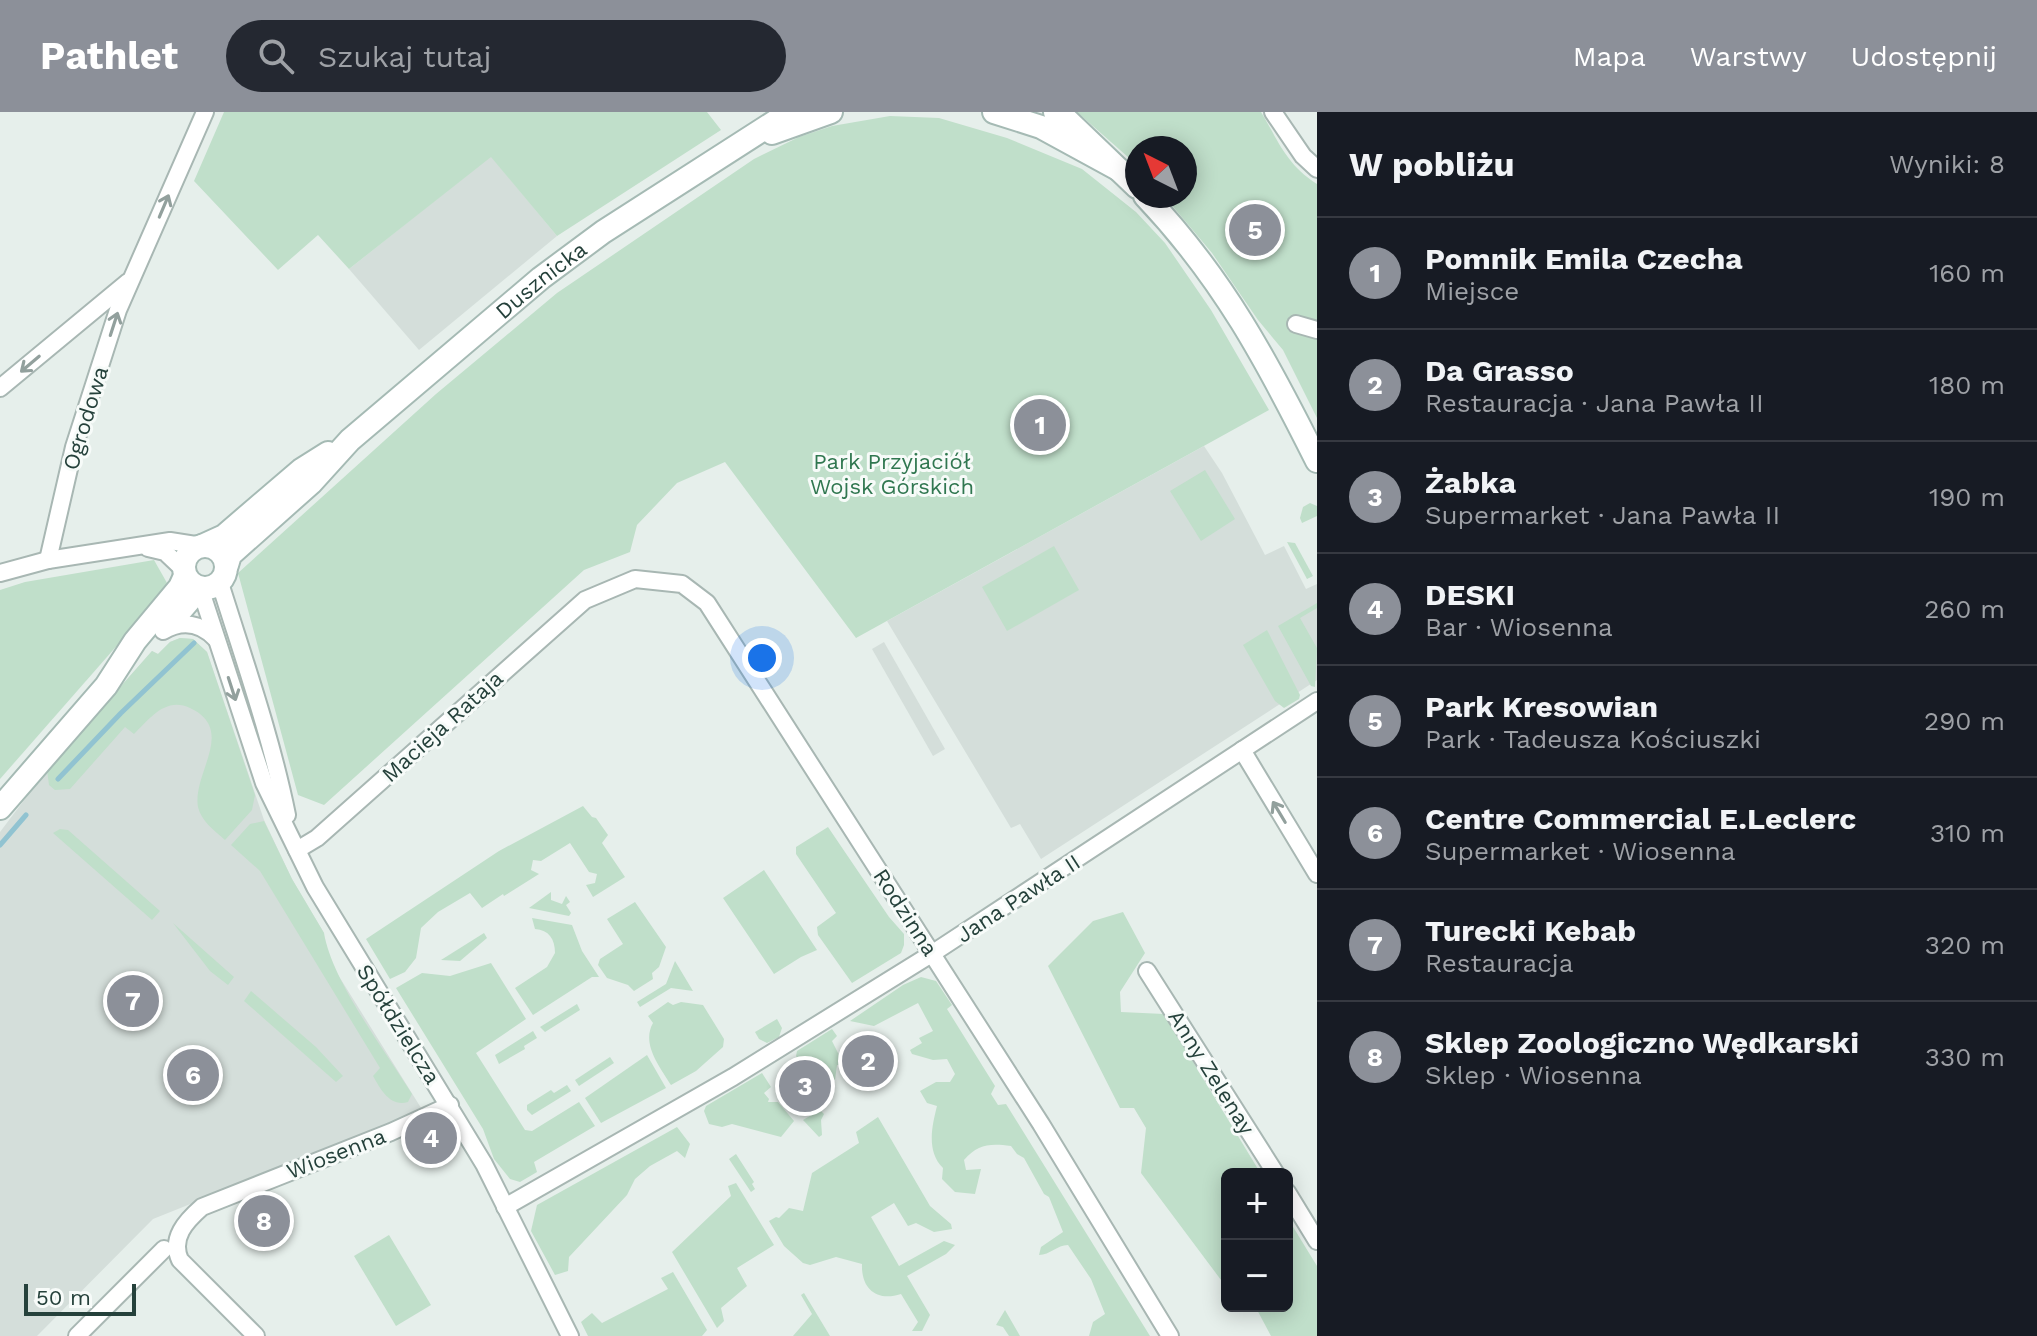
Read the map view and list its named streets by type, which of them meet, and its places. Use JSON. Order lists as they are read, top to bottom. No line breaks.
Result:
{"streets":{"street":["Dusznicka","Ogrodowa","Macieja Rataja","Jana Pawła II","Rodzinna","Spółdzielcza","Anny Zelenay","Wiosenna"]},"crossings":[["Dusznicka","Spółdzielcza"],["Macieja Rataja","Rodzinna"],["Macieja Rataja","Spółdzielcza"],["Jana Pawła II","Rodzinna"],["Jana Pawła II","Spółdzielcza"],["Spółdzielcza","Wiosenna"]],"one_way":["Ogrodowa"],"parks":["Park Przyjaciół Wojsk Górskich"],"scale_bar":"50 m","north":"top left","page":{"header":"Pathlet","search":"Szukaj tutaj","nav":["Mapa","Warstwy","Udostępnij"],"heading":["W pobliżu","Wyniki: 8"],"pins":["5","1","7","2","6","3","4","8"],"list":[{"mark":"1","name":"Pomnik Emila Czecha","note":"Miejsce","value":"160 m"},{"mark":"2","name":"Da Grasso","note":"Restauracja · Jana Pawła II","value":"180 m"},{"mark":"3","name":"Żabka","note":"Supermarket · Jana Pawła II","value":"190 m"},{"mark":"4","name":"DESKI","note":"Bar · Wiosenna","value":"260 m"},{"mark":"5","name":"Park Kresowian","note":"Park · Tadeusza Kościuszki","value":"290 m"},{"mark":"6","name":"Centre Commercial E.Leclerc","note":"Supermarket · Wiosenna","value":"310 m"},{"mark":"7","name":"Turecki Kebab","note":"Restauracja","value":"320 m"},{"mark":"8","name":"Sklep Zoologiczno Wędkarski","note":"Sklep · Wiosenna","value":"330 m"}],"map_buttons":["+","−"],"scale":"50 m"}}
